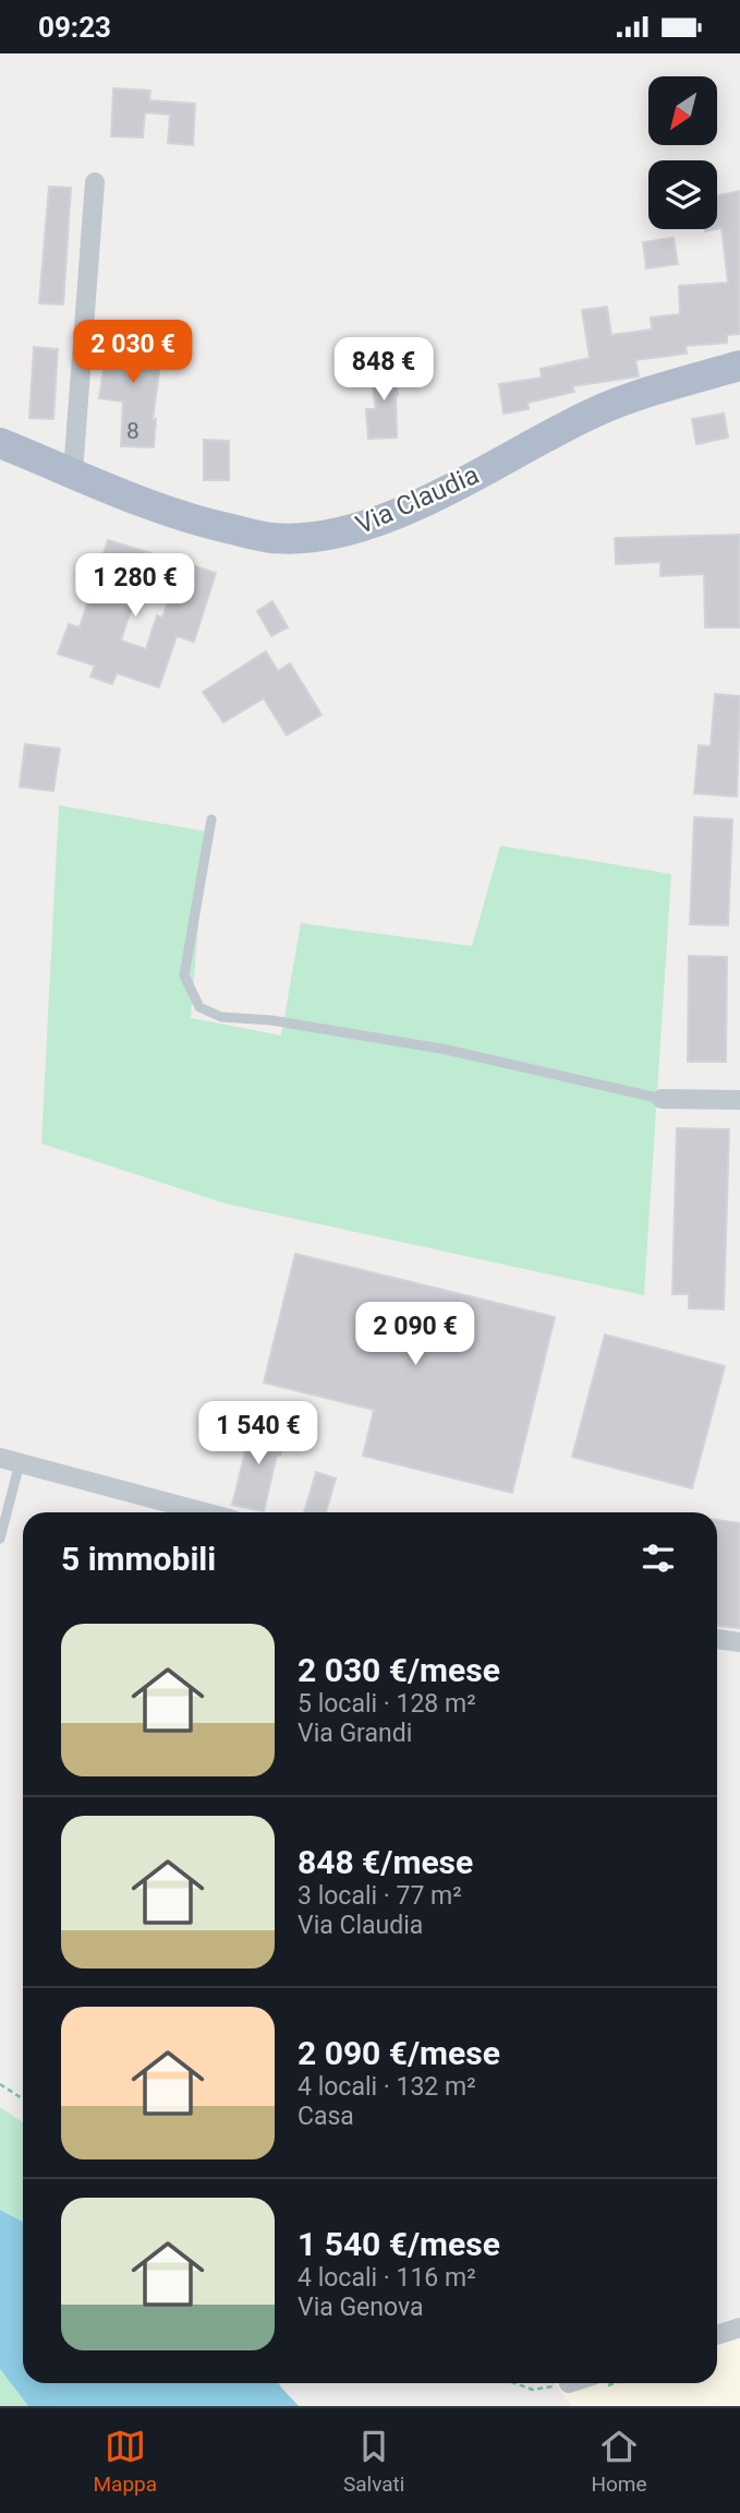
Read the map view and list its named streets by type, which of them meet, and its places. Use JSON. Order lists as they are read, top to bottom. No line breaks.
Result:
{"streets":{"main road":["Via Claudia"]},"house_numbers":["8"],"north":"bottom left","page":{"status":"09:23","price":["2 030 €","848 €","1 280 €","2 090 €","1 540 €"],"heading":"5 immobili","list":[{"name":"2 030 €/mese","note":"5 locali · 128 m² · Via Grandi"},{"name":"848 €/mese","note":"3 locali · 77 m² · Via Claudia"},{"name":"2 090 €/mese","note":"4 locali · 132 m² · Casa"},{"name":"1 540 €/mese","note":"4 locali · 116 m² · Via Genova"}],"tabs":["Mappa","Salvati","Home"]}}
